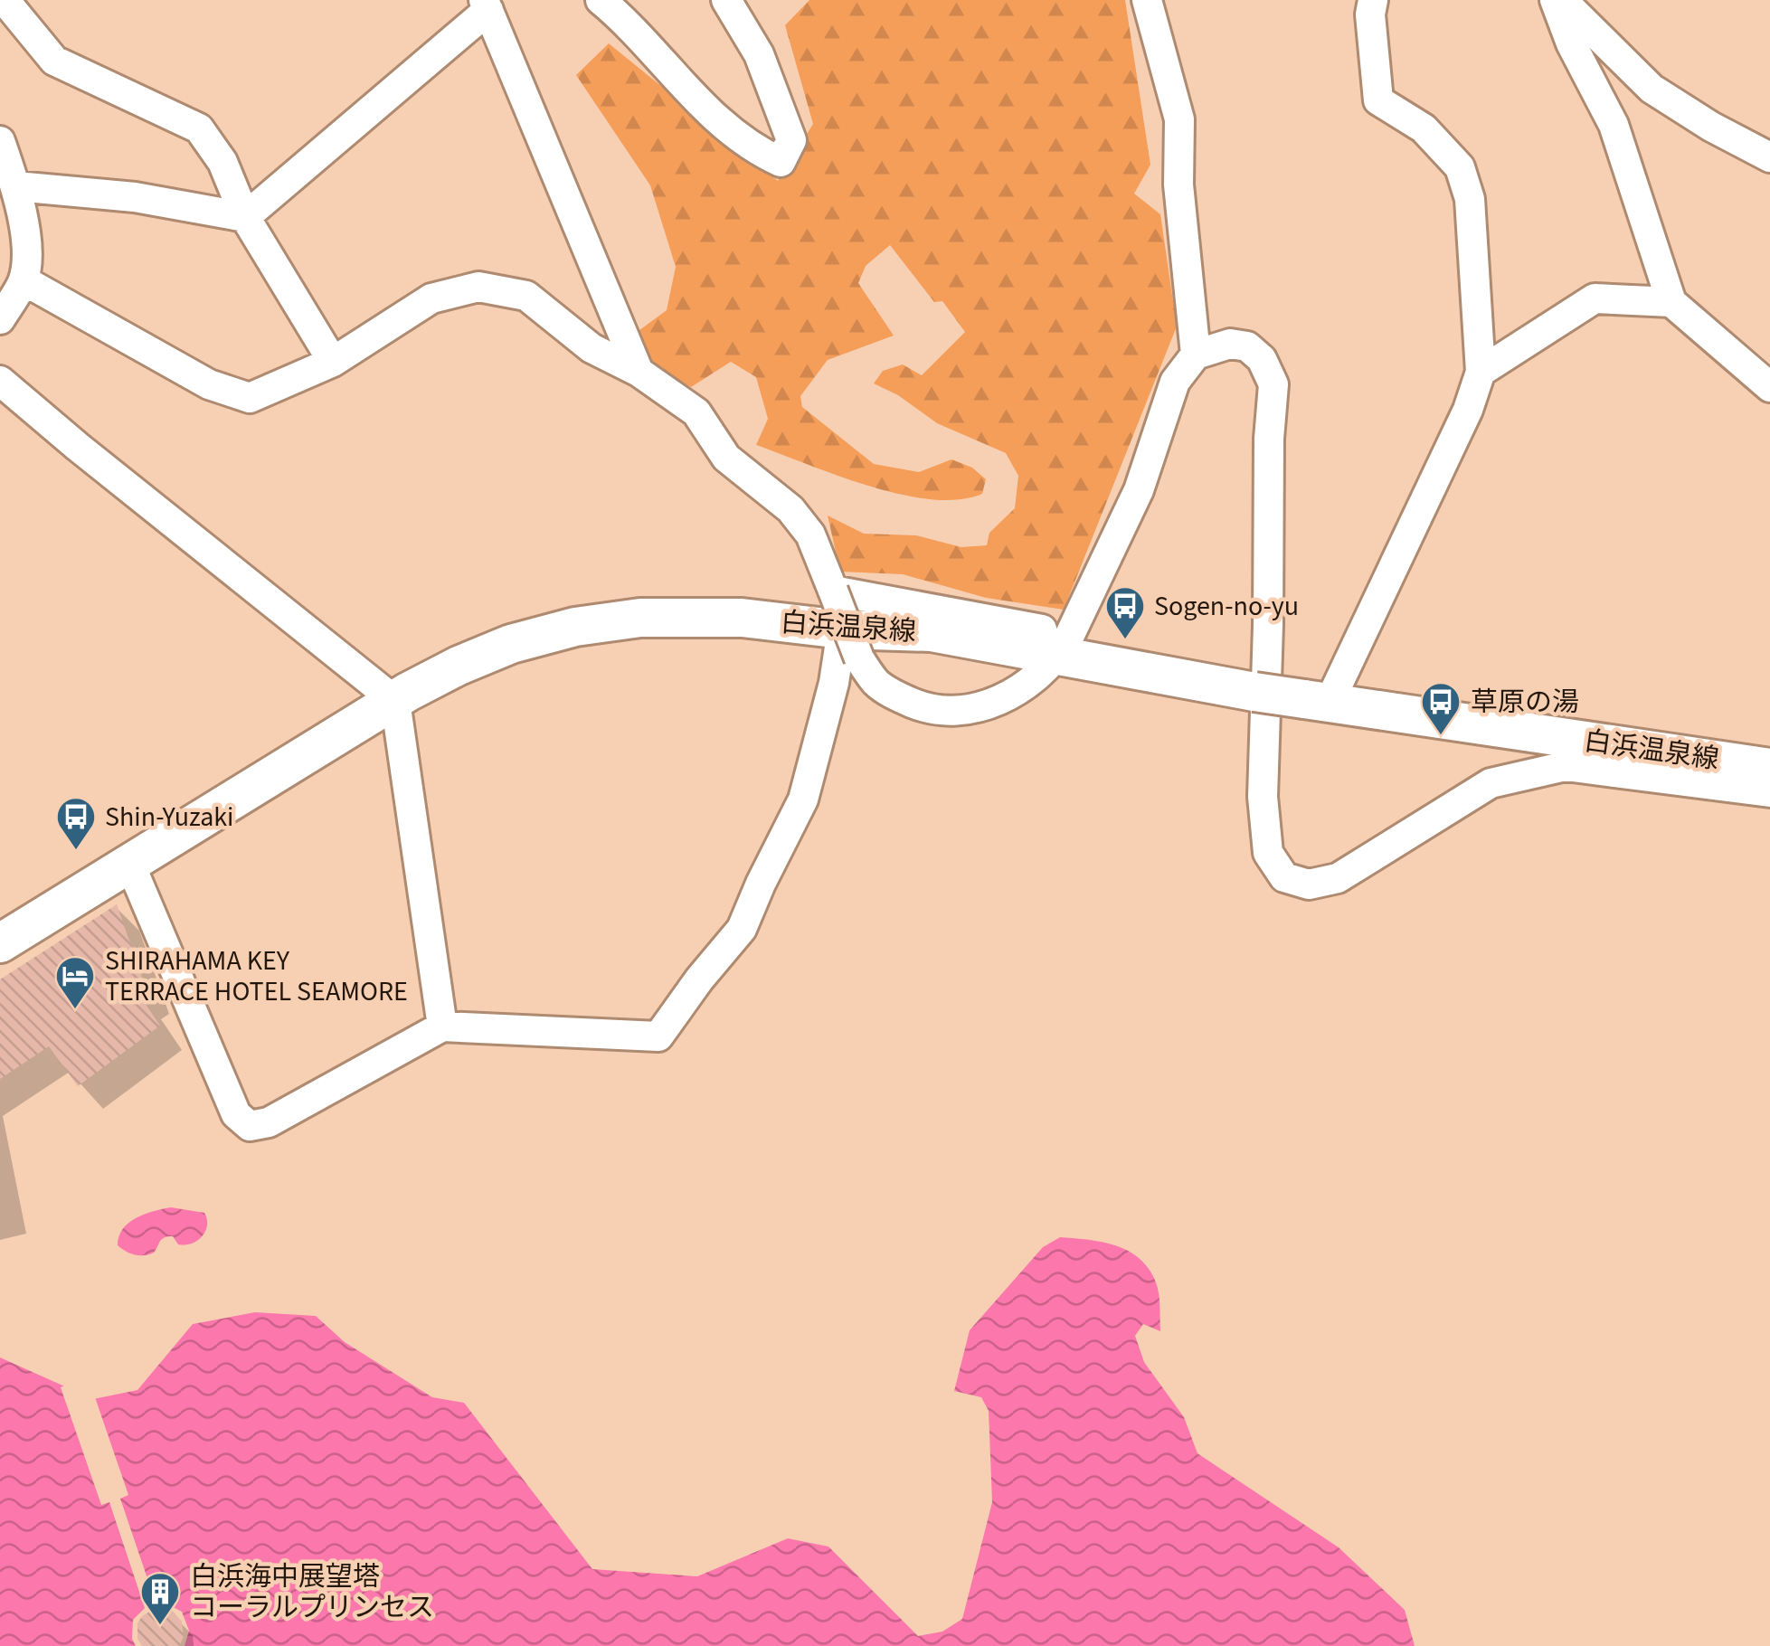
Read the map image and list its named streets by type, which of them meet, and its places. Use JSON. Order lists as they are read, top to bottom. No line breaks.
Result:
{"streets":{"main road":["白浜温泉線"]},"places":{"bus stop":["Sogen-no-yu","草原の湯","Shin-Yuzaki"],"hotel":["SHIRAHAMA KEY TERRACE HOTEL SEAMORE"],"building":["白浜海中展望塔 コーラルプリンセス"]}}
